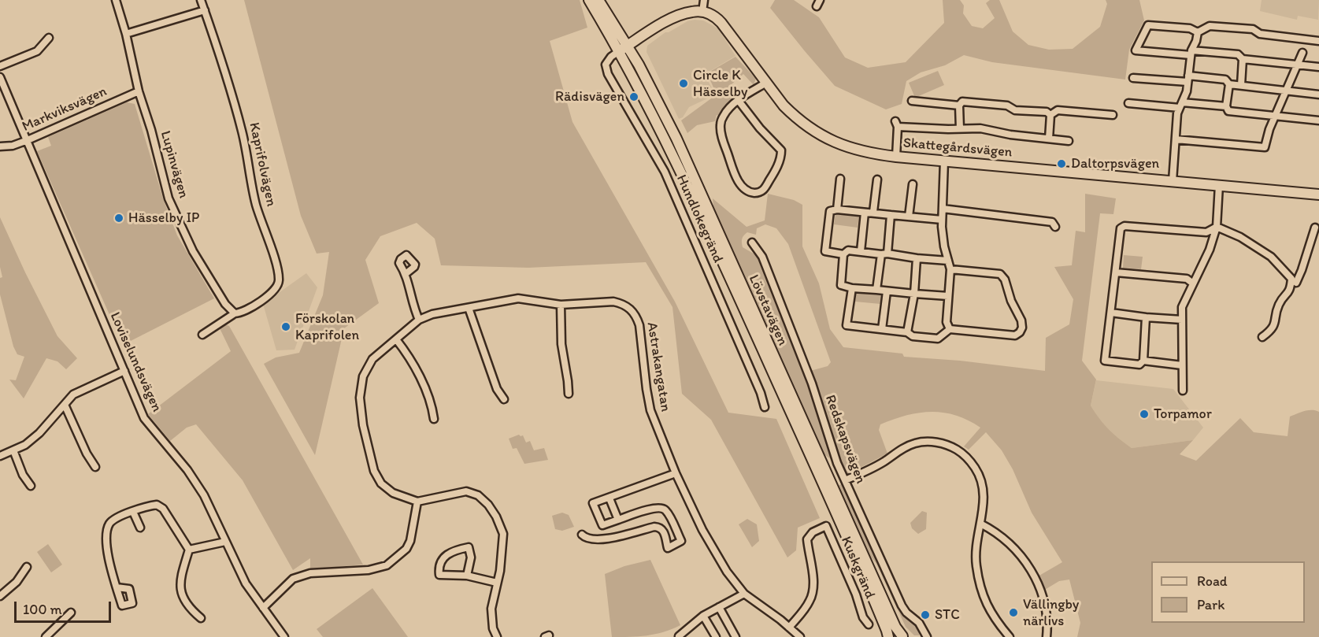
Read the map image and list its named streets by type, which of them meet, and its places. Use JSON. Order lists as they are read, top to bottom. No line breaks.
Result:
{"streets":{"street":["Markviksvägen","Skattegårdsvägen","Lupinvägen","Kaprifolvägen","Hundlokegränd","Lövstavägen","Loviselundsvägen","Astrakangatan","Redskapsvägen","Kuskgränd"]},"crossings":[["Markviksvägen","Lupinvägen"],["Markviksvägen","Loviselundsvägen"],["Lupinvägen","Kaprifolvägen"],["Hundlokegränd","Lövstavägen"],["Astrakangatan","Kuskgränd"]],"places":["Circle K Hässelby","Rädisvägen","Daltorpsvägen","Hässelby IP","Förskolan Kaprifolen","Torpamor","Vällingby närlivs","STC"],"legend":["Road","Park"],"scale_bar":"100 m"}
